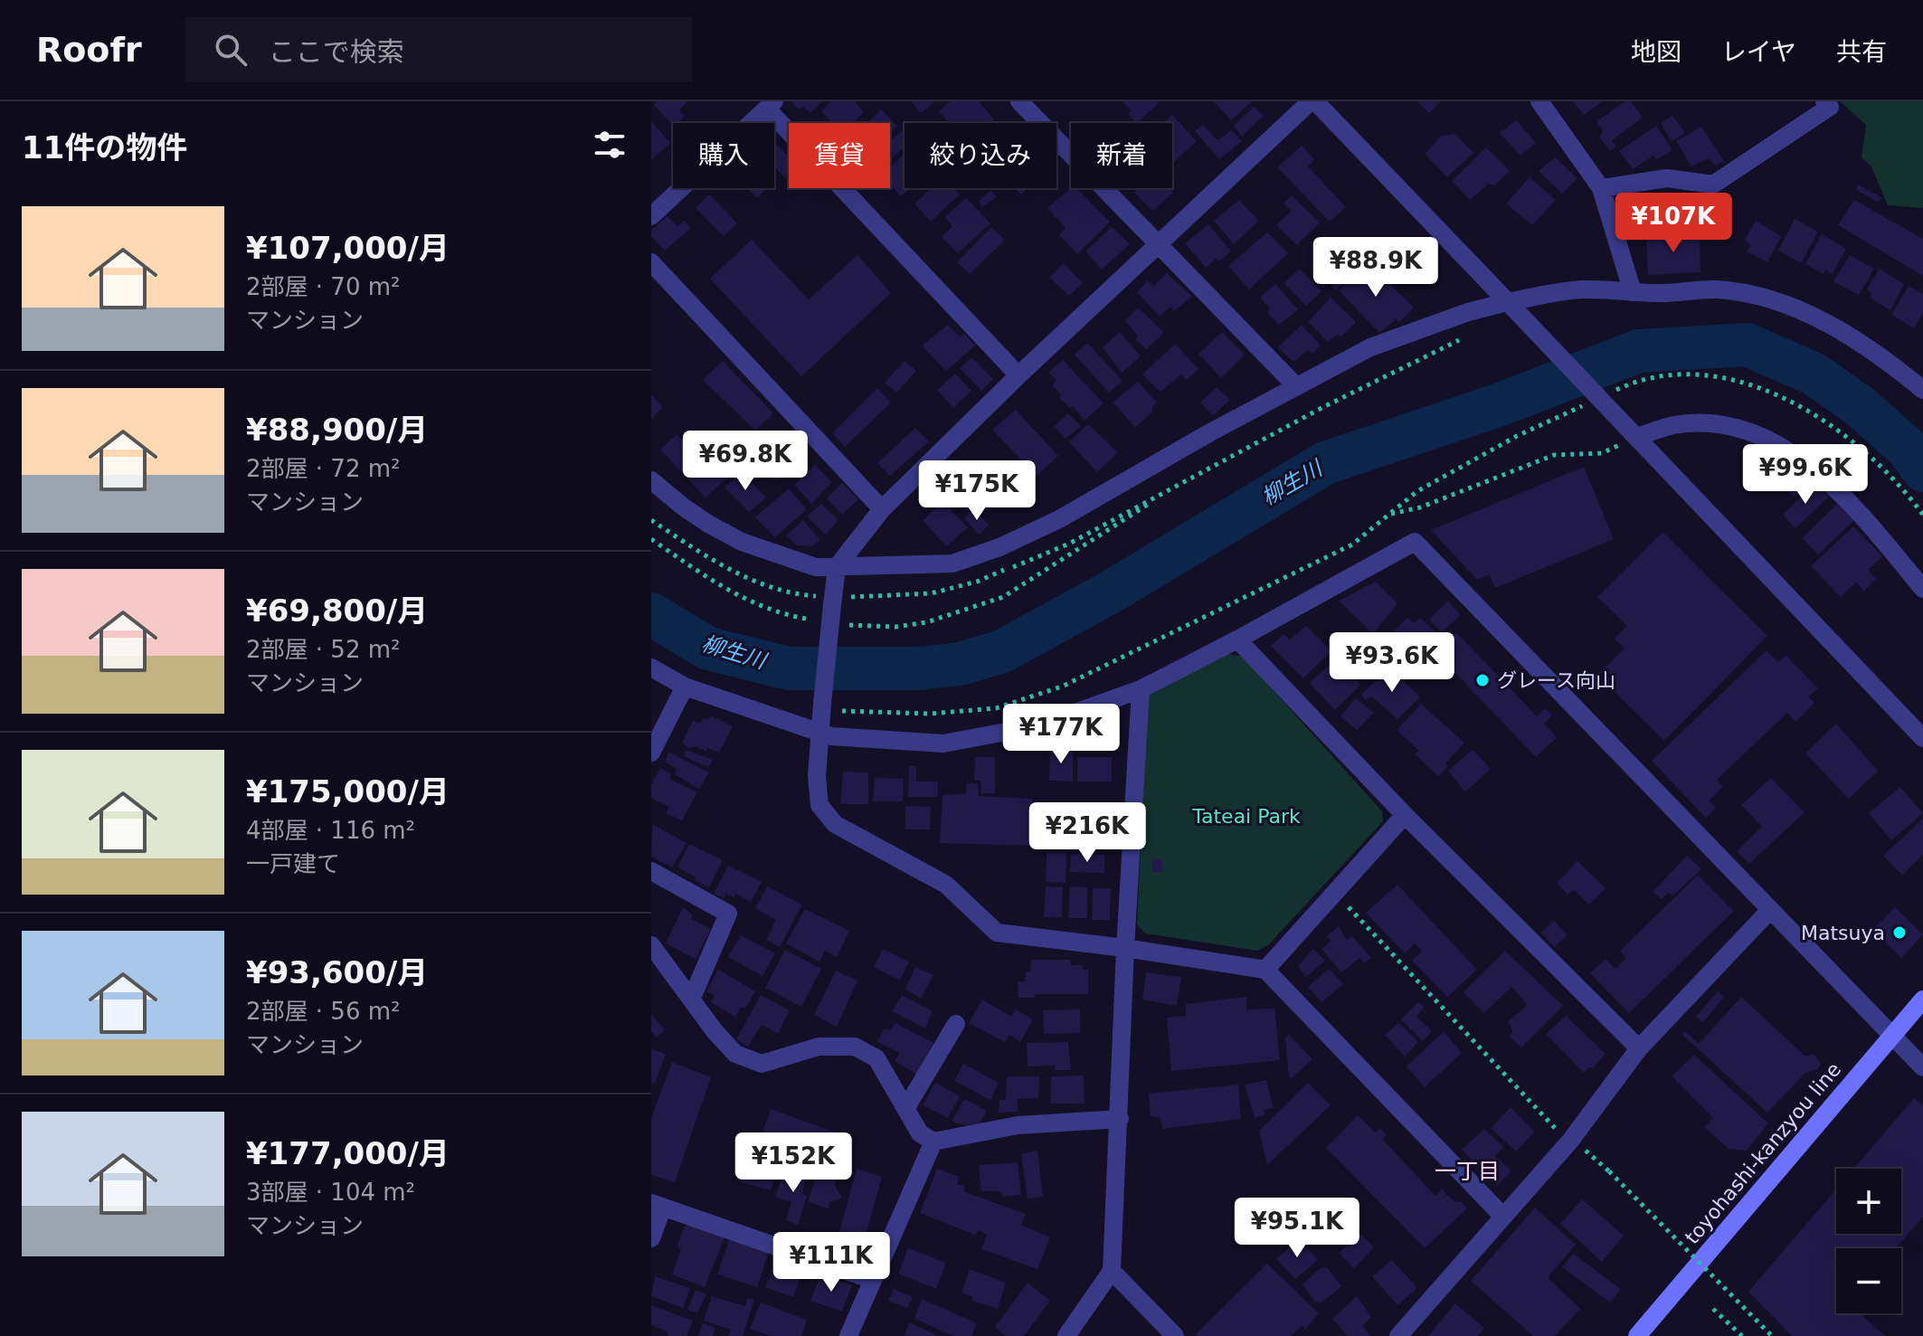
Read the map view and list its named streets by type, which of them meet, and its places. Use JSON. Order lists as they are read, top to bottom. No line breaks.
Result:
{"streets":{"main road":["toyohashi-kanzyou line"]},"districts":["一丁目"],"water":["柳生川"],"parks":["Tateai Park"],"places":["グレース向山","Matsuya"],"page":{"header":"Roofr","search":"ここで検索","nav":["地図","レイヤ","共有"],"heading":"11件の物件","chip":["購入","賃貸","絞り込み","新着"],"list":[{"name":"¥107,000/月","note":"2部屋 · 70 m² · マンション"},{"name":"¥88,900/月","note":"2部屋 · 72 m² · マンション"},{"name":"¥69,800/月","note":"2部屋 · 52 m² · マンション"},{"name":"¥175,000/月","note":"4部屋 · 116 m² · 一戸建て"},{"name":"¥93,600/月","note":"2部屋 · 56 m² · マンション"},{"name":"¥177,000/月","note":"3部屋 · 104 m² · マンション"}],"price":["¥107K","¥88.9K","¥69.8K","¥99.6K","¥175K","¥93.6K","¥177K","¥216K","¥152K","¥95.1K","¥111K"],"map_buttons":["+","−"]}}
